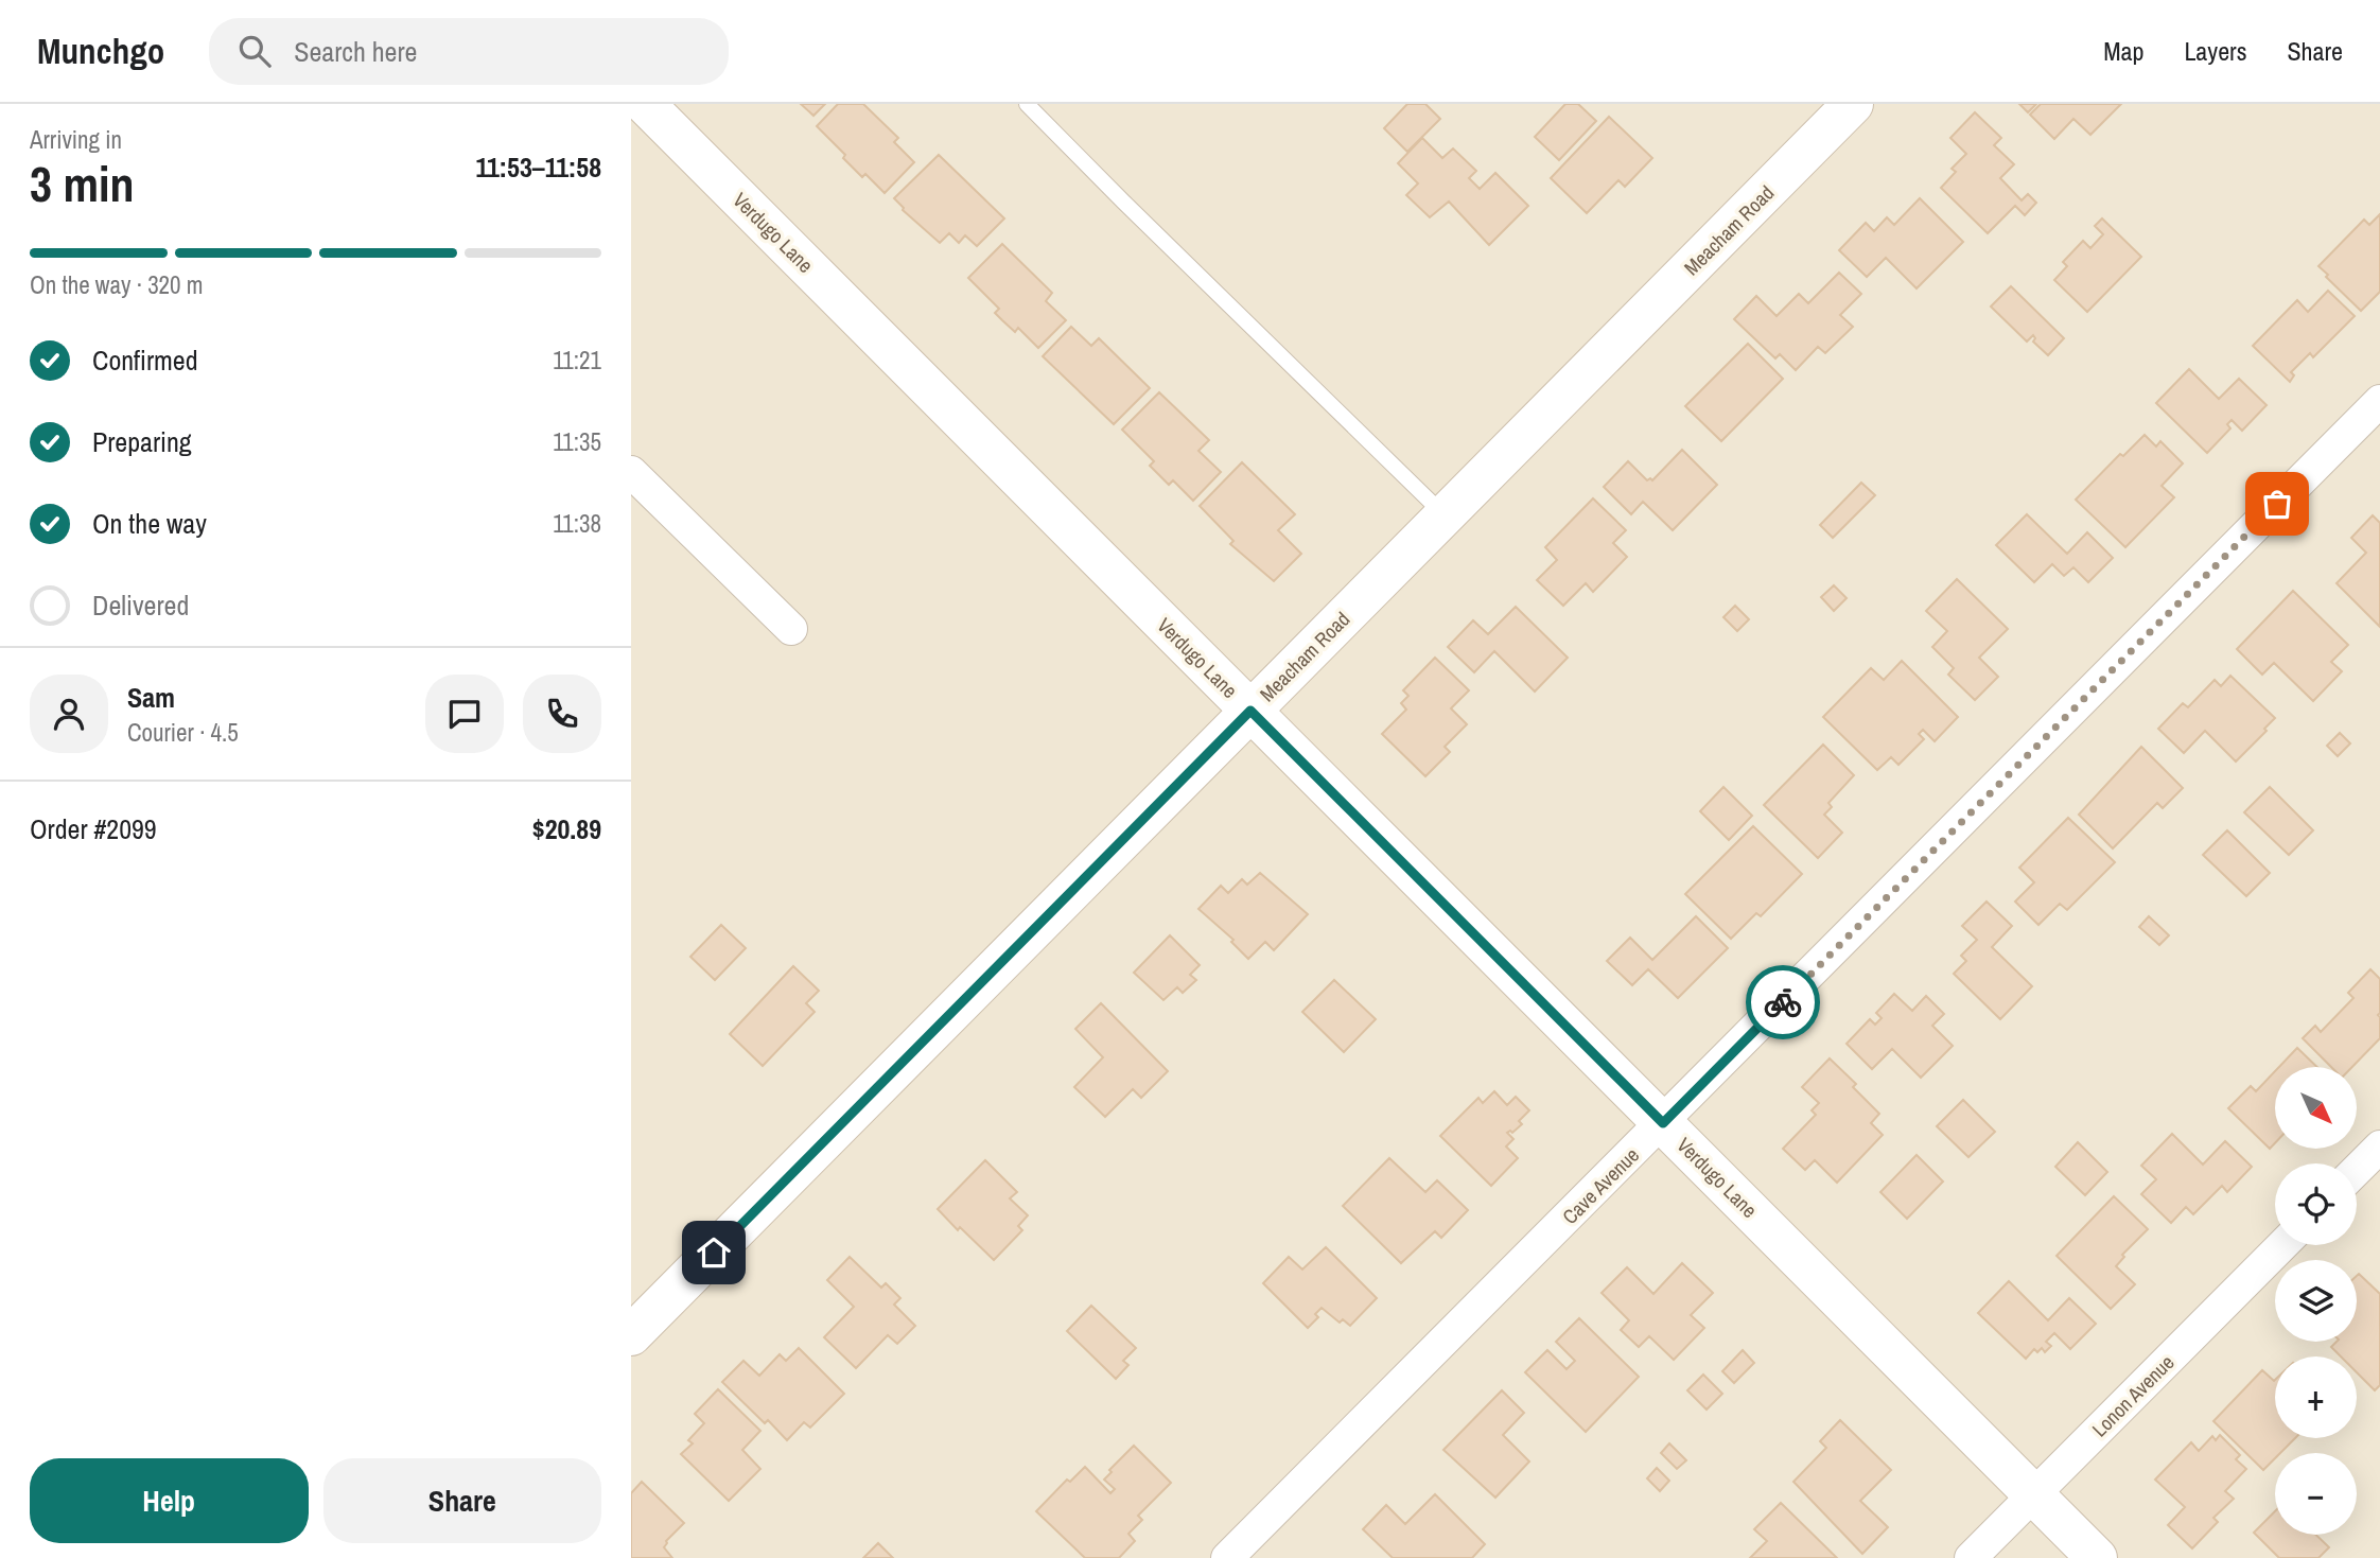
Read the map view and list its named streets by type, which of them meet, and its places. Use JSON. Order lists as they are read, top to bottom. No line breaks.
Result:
{"streets":{"street":["Meacham Road","Verdugo Lane","Cave Avenue","Lonon Avenue"]},"crossings":[["Meacham Road","Verdugo Lane"],["Verdugo Lane","Cave Avenue"],["Verdugo Lane","Lonon Avenue"]],"north":"bottom right","page":{"header":"Munchgo","search":"Search here","nav":["Map","Layers","Share"],"heading":["3 min","Arriving in","11:53–11:58"],"panel":["Sam","Courier · 4.5","Order #2099","$20.89"],"bar":"On the way · 320 m","list":[["Confirmed","11:21"],["Preparing","11:35"],["On the way","11:38"],"Delivered"],"map_buttons":["+","−"],"buttons":["Help","Share"]}}
